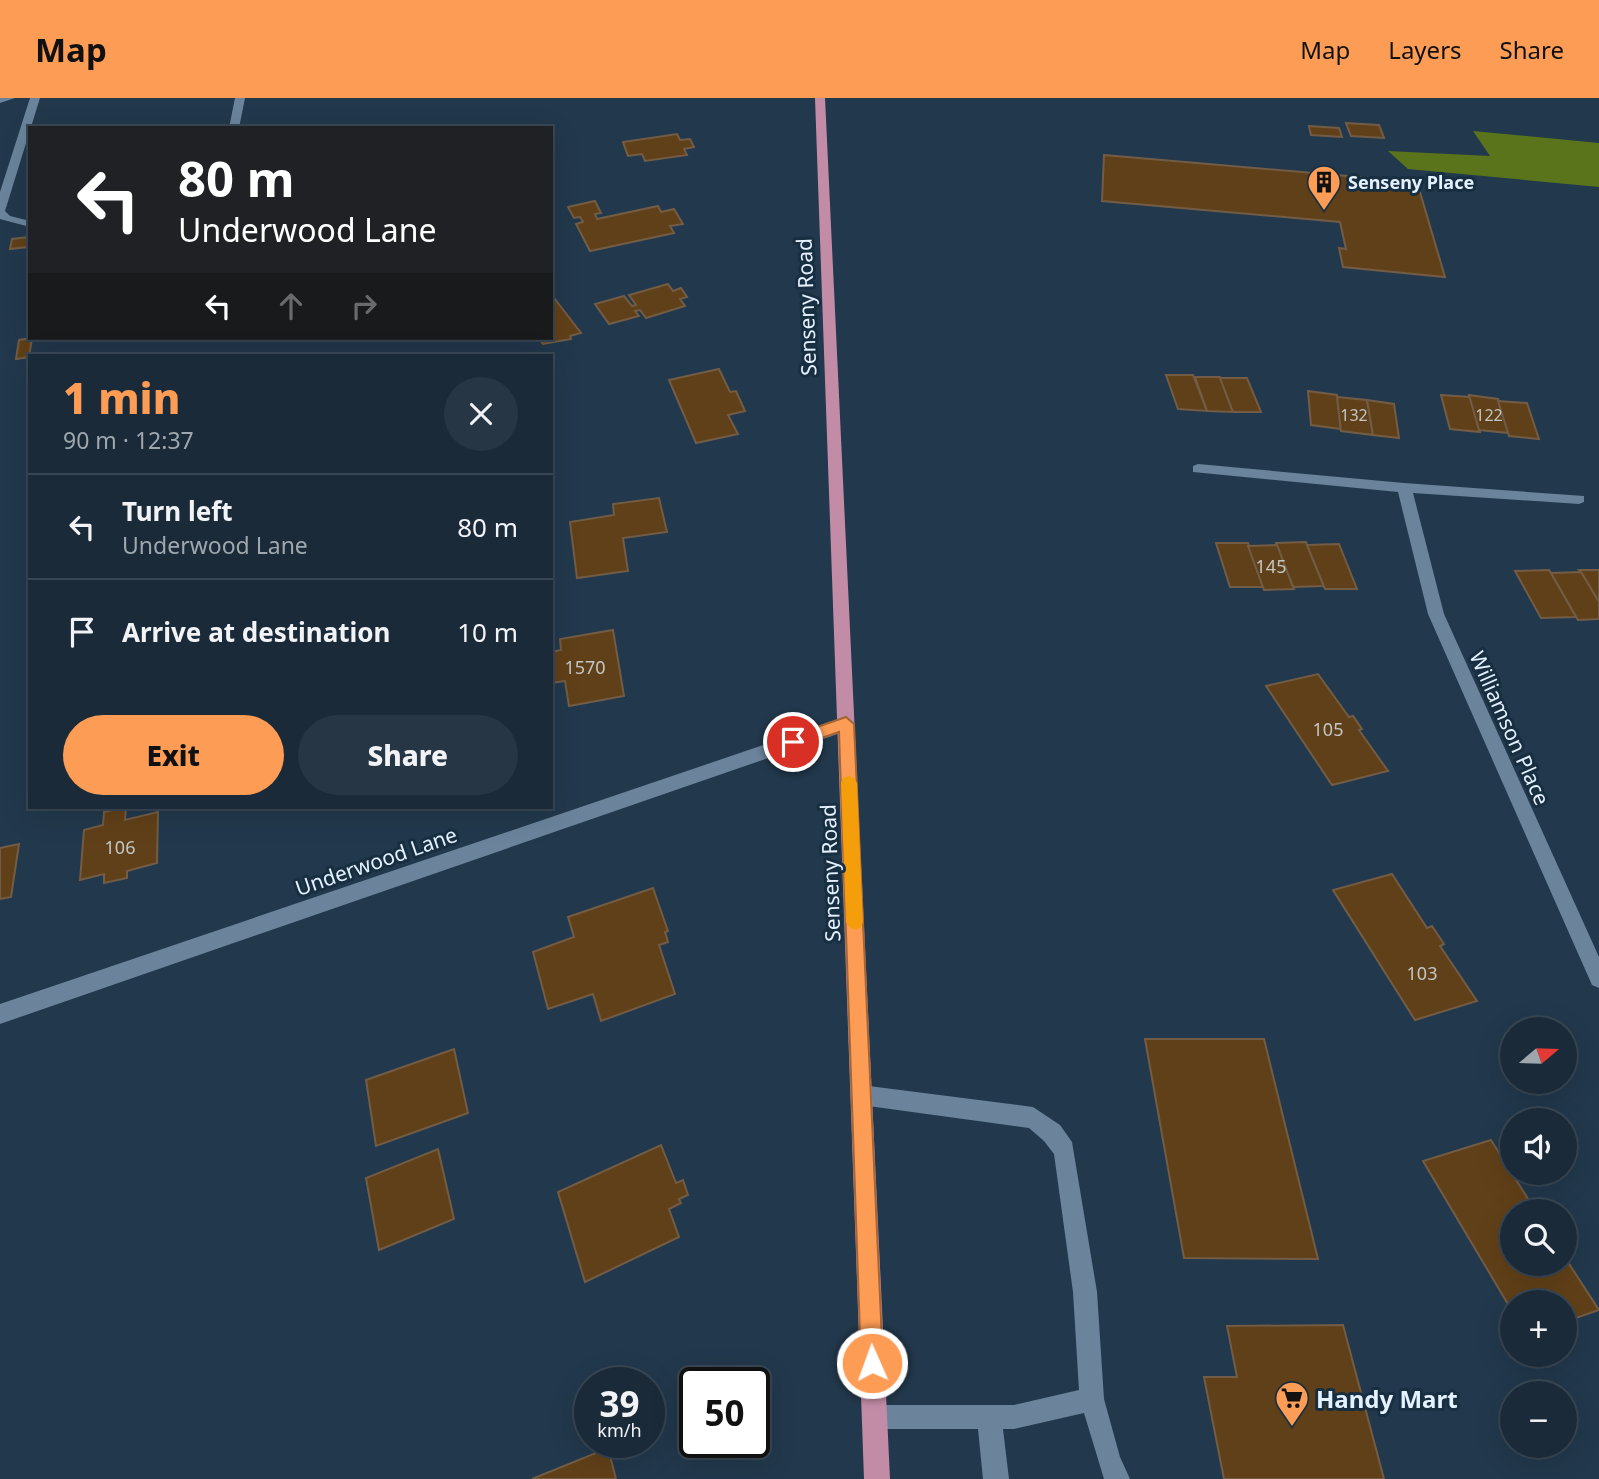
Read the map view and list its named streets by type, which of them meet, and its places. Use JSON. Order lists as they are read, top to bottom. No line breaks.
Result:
{"streets":{"main road":["Senseny Road"],"street":["Williamson Place","Underwood Lane"]},"crossings":[["Senseny Road","Underwood Lane"]],"places":{"building":["Senseny Place"],"supermarket":["Handy Mart"]},"house_numbers":["132","122","145","1570","105","106","103"],"north":"right","page":{"header":"Map","nav":["Map","Layers","Share"],"turn":["80 m","Underwood Lane"],"heading":["1 min","90 m · 12:37"],"list":[{"name":"Turn left","note":"Underwood Lane","value":"80 m"},{"name":"Arrive at destination","value":"10 m"}],"buttons":["Exit","Share"],"map_buttons":["+","−"],"speed":"39 km/h","limit":"50"}}
